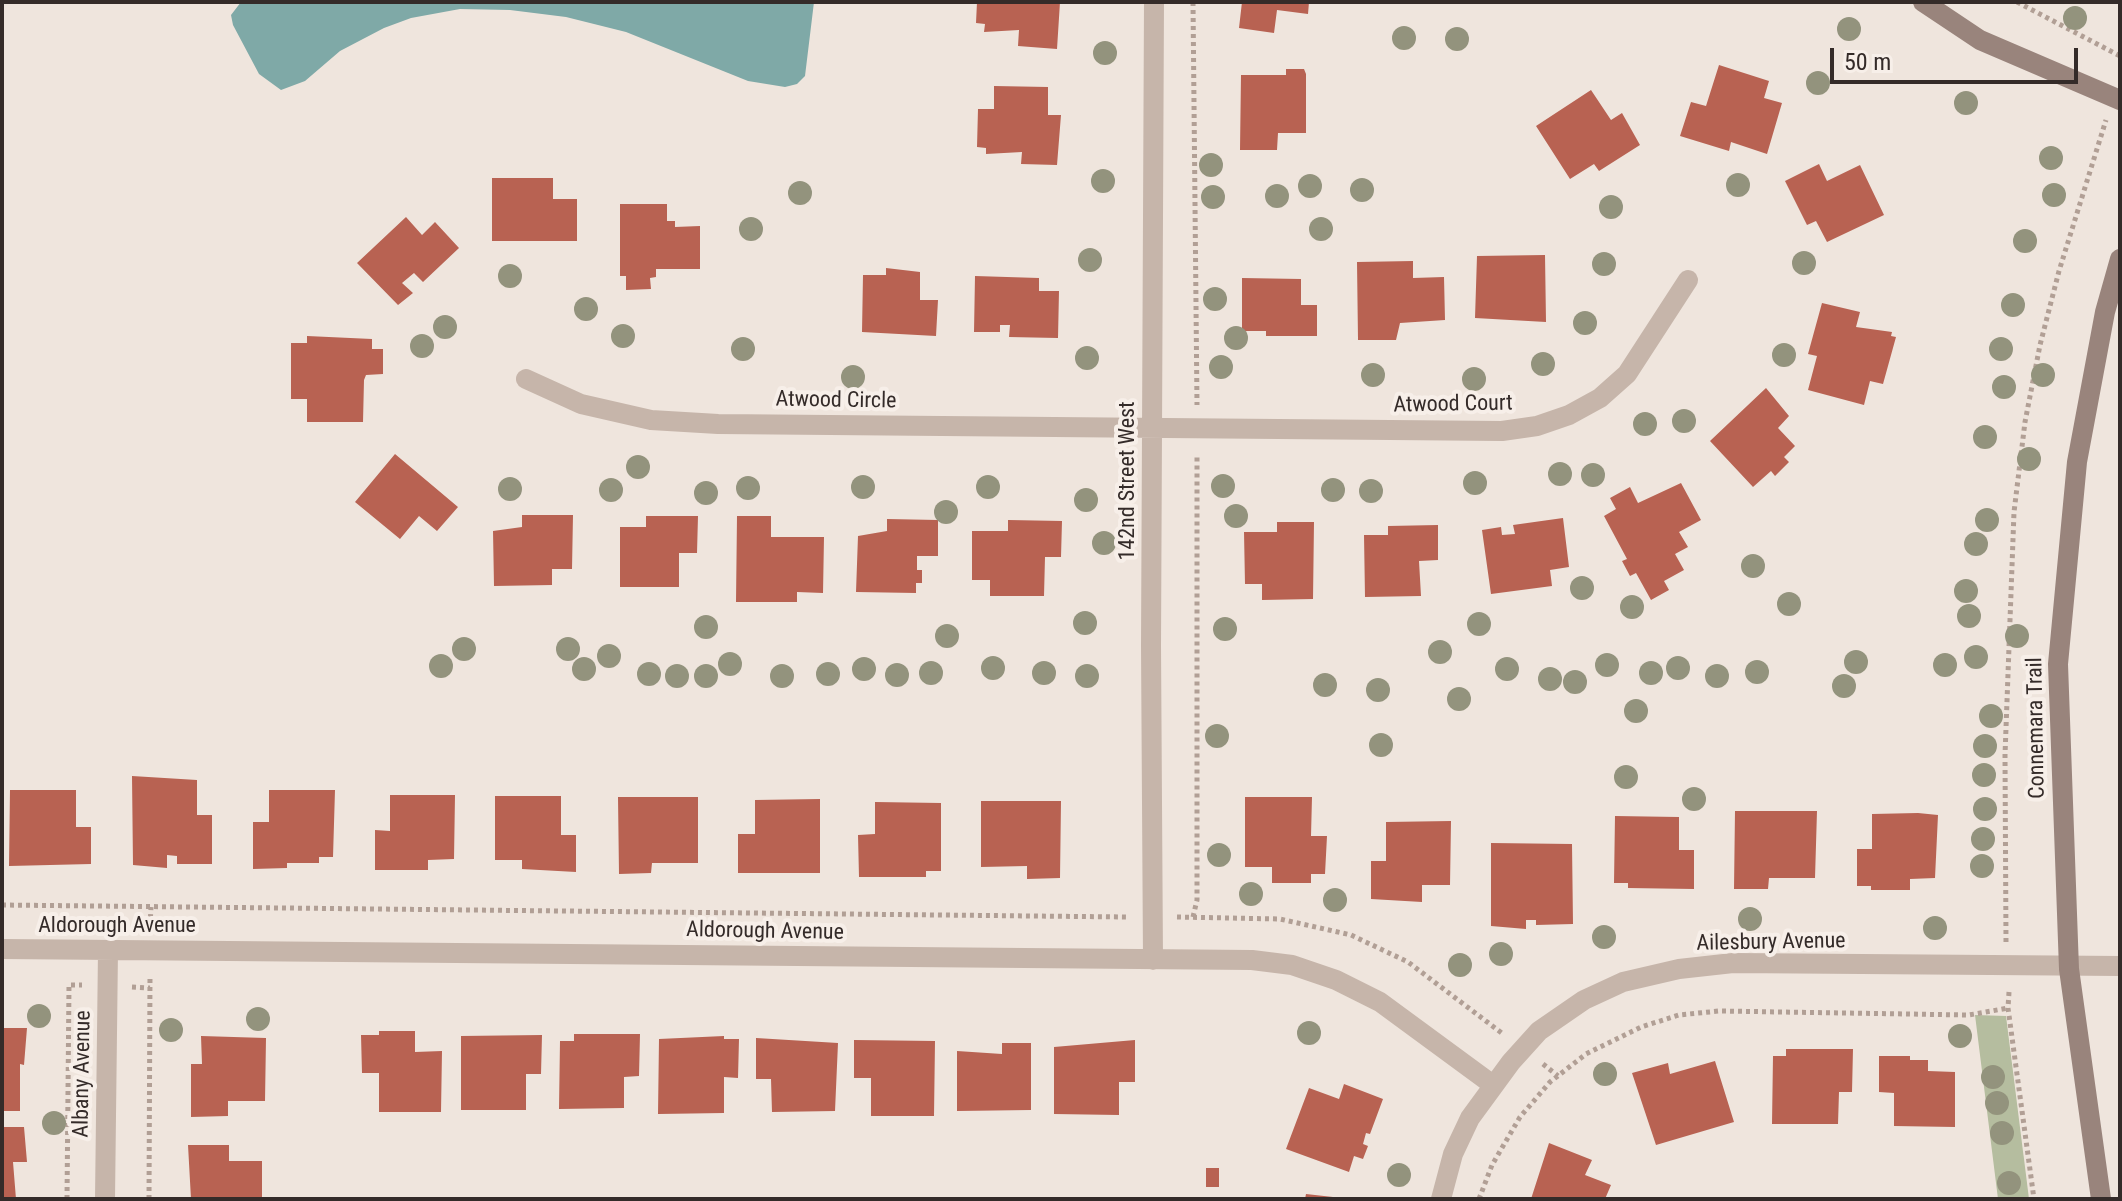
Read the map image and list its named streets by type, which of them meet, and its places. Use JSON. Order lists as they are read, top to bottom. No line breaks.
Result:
{"streets":{"street":["Atwood Circle","Atwood Court","142nd Street West","Connemara Trail","Aldorough Avenue","Ailesbury Avenue","Albany Avenue"]},"crossings":[["Atwood Circle","Atwood Court"],["Atwood Circle","142nd Street West"],["Atwood Court","142nd Street West"],["142nd Street West","Aldorough Avenue"],["Connemara Trail","Ailesbury Avenue"],["Aldorough Avenue","Ailesbury Avenue"],["Aldorough Avenue","Albany Avenue"]],"scale_bar":"50 m"}
